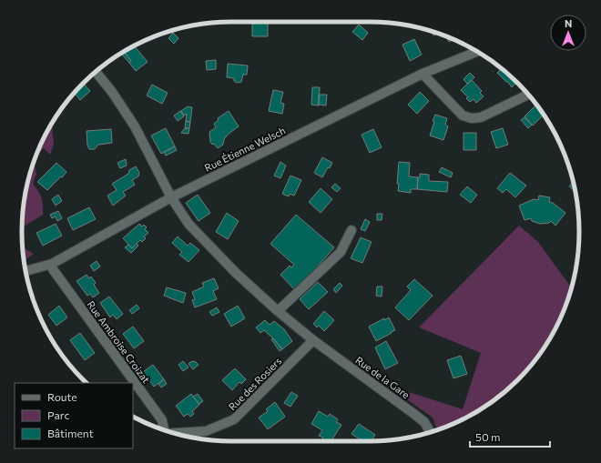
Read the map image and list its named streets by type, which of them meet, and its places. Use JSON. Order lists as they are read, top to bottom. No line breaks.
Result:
{"streets":{"street":["Rue Étienne Welsch","Rue Ambroise Croizat","Rue de la Gare","Rue des Rosiers"]},"crossings":[["Rue Étienne Welsch","Rue Ambroise Croizat"],["Rue Étienne Welsch","Rue de la Gare"],["Rue de la Gare","Rue des Rosiers"]],"legend":["Route","Parc","Bâtiment"],"scale_bar":"50 m","north":"top"}
